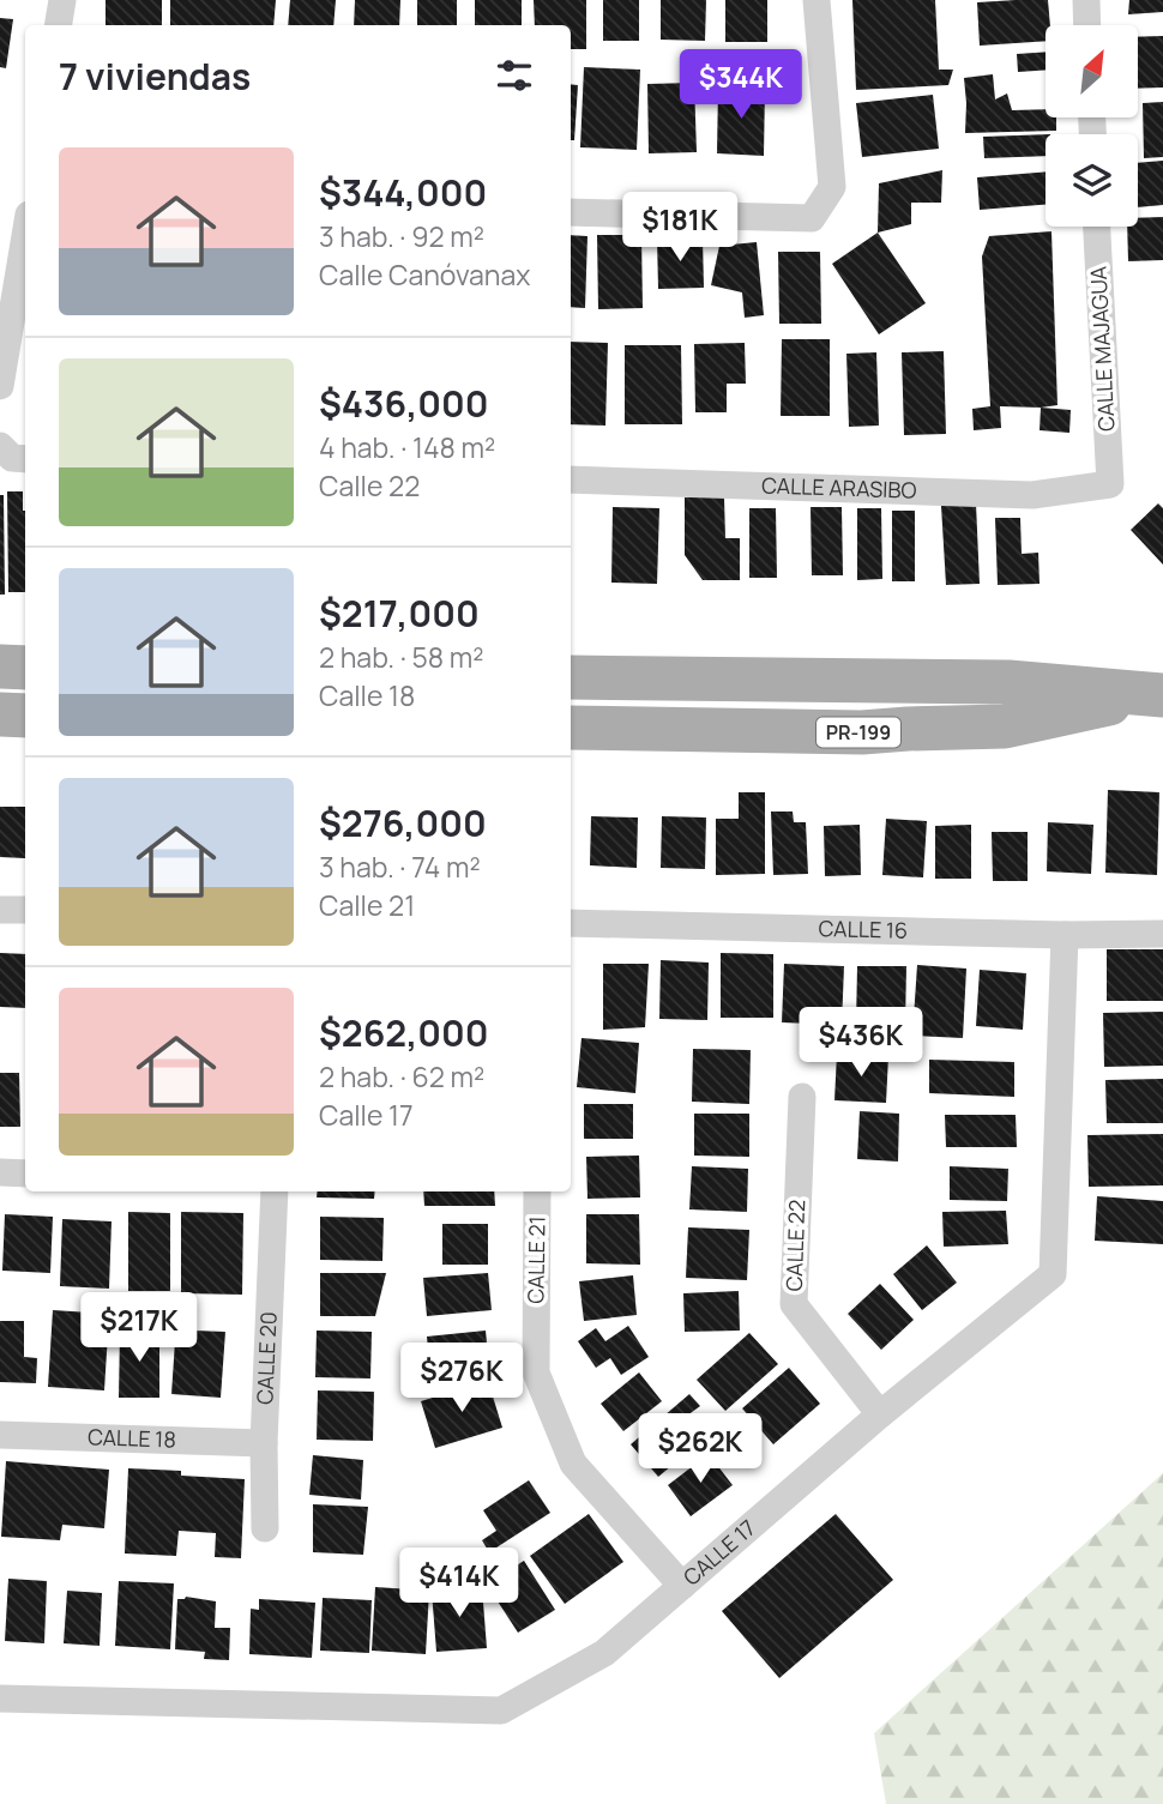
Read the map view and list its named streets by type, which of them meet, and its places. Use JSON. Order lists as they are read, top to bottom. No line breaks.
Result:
{"streets":{"main road":["PR-199"],"street":["CALLE MAJAGUA","CALLE ARASIBO","CALLE 16","CALLE 22","CALLE 21","CALLE 20","CALLE 18","CALLE 17"]},"crossings":[["CALLE MAJAGUA","CALLE ARASIBO"],["CALLE 16","CALLE 17"],["CALLE 22","CALLE 17"],["CALLE 21","CALLE 17"],["CALLE 20","CALLE 18"]],"north":"top right","page":{"heading":"7 viviendas","price":["$344K","$181K","$436K","$217K","$276K","$262K","$414K"],"list":[{"name":"$344,000","note":"3 hab. · 92 m² · Calle Canóvanax"},{"name":"$436,000","note":"4 hab. · 148 m² · Calle 22"},{"name":"$217,000","note":"2 hab. · 58 m² · Calle 18"},{"name":"$276,000","note":"3 hab. · 74 m² · Calle 21"},{"name":"$262,000","note":"2 hab. · 62 m² · Calle 17"}]}}
